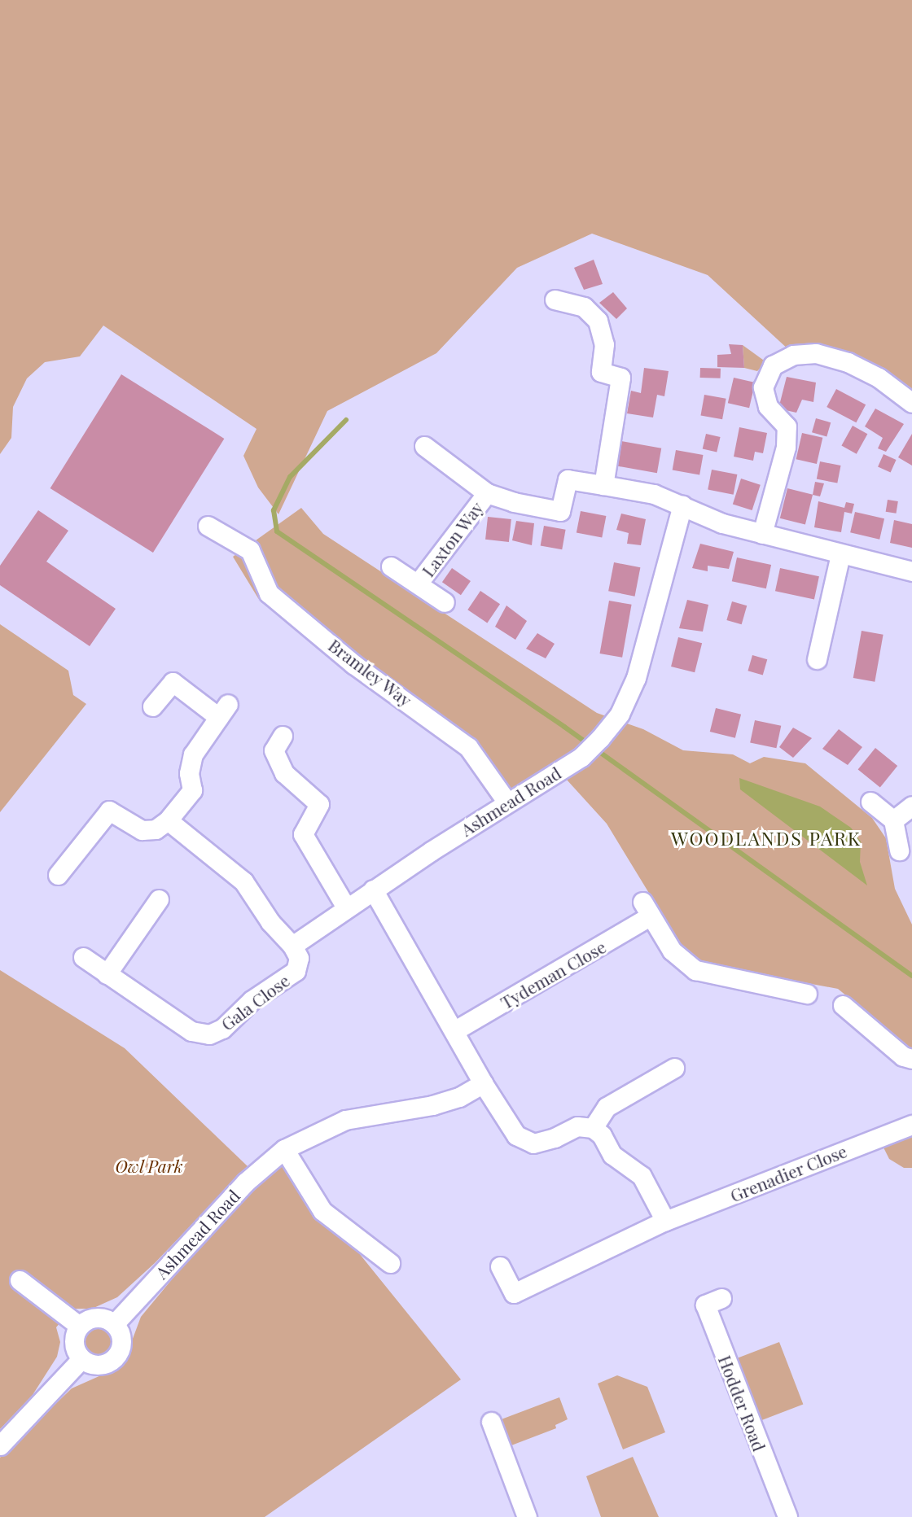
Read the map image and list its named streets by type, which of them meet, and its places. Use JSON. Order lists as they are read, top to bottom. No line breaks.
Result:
{"streets":{"street":["Laxton Way","Bramley Way","Ashmead Road","Tydeman Close","Gala Close","Grenadier Close","Hodder Road"]},"crossings":[["Laxton Way","Ashmead Road"],["Bramley Way","Ashmead Road"]],"districts":["WOODLANDS PARK"],"parks":["Owl Park"]}
